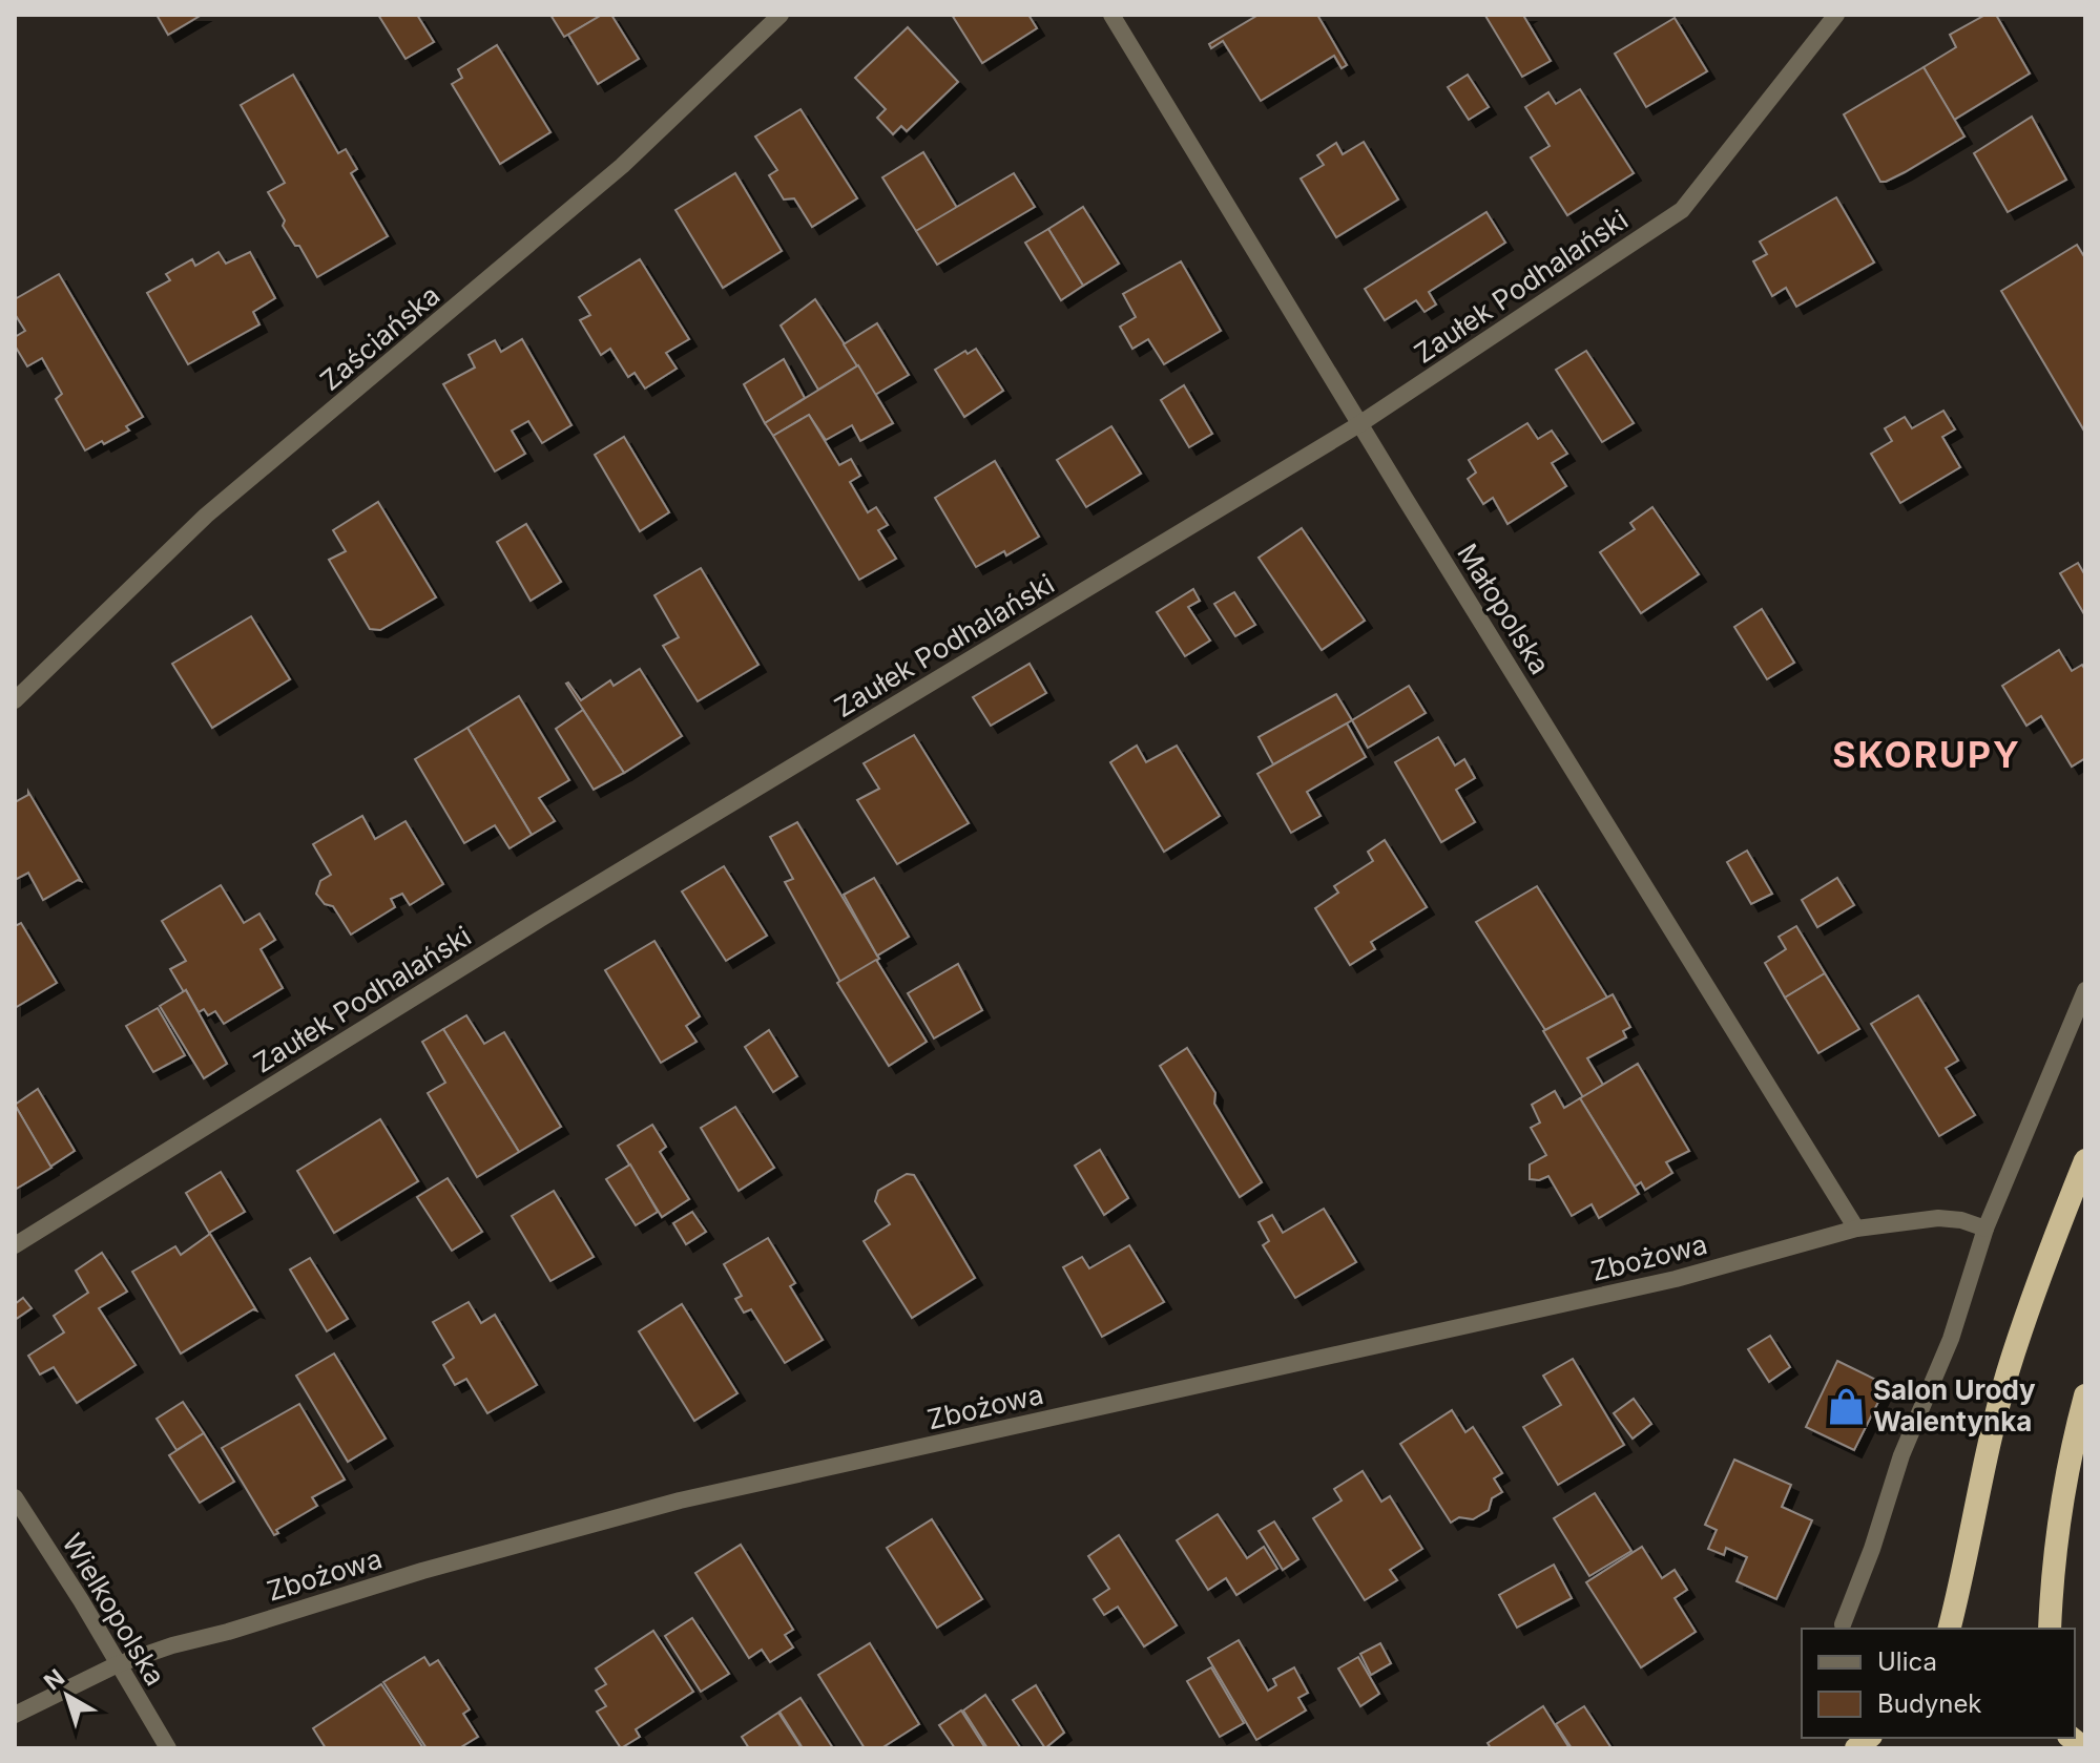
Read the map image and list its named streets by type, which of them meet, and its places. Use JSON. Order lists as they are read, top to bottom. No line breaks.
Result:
{"streets":{"street":["Zaułek Podhalański","Zaściańska","Małopolska","Zbożowa","Wielkopolska"]},"crossings":[["Zaułek Podhalański","Małopolska"],["Małopolska","Zbożowa"],["Zbożowa","Wielkopolska"]],"districts":["SKORUPY"],"places":{"shop":["Salon Urody Walentynka"]},"legend":["Ulica","Budynek"],"north":"top left"}
